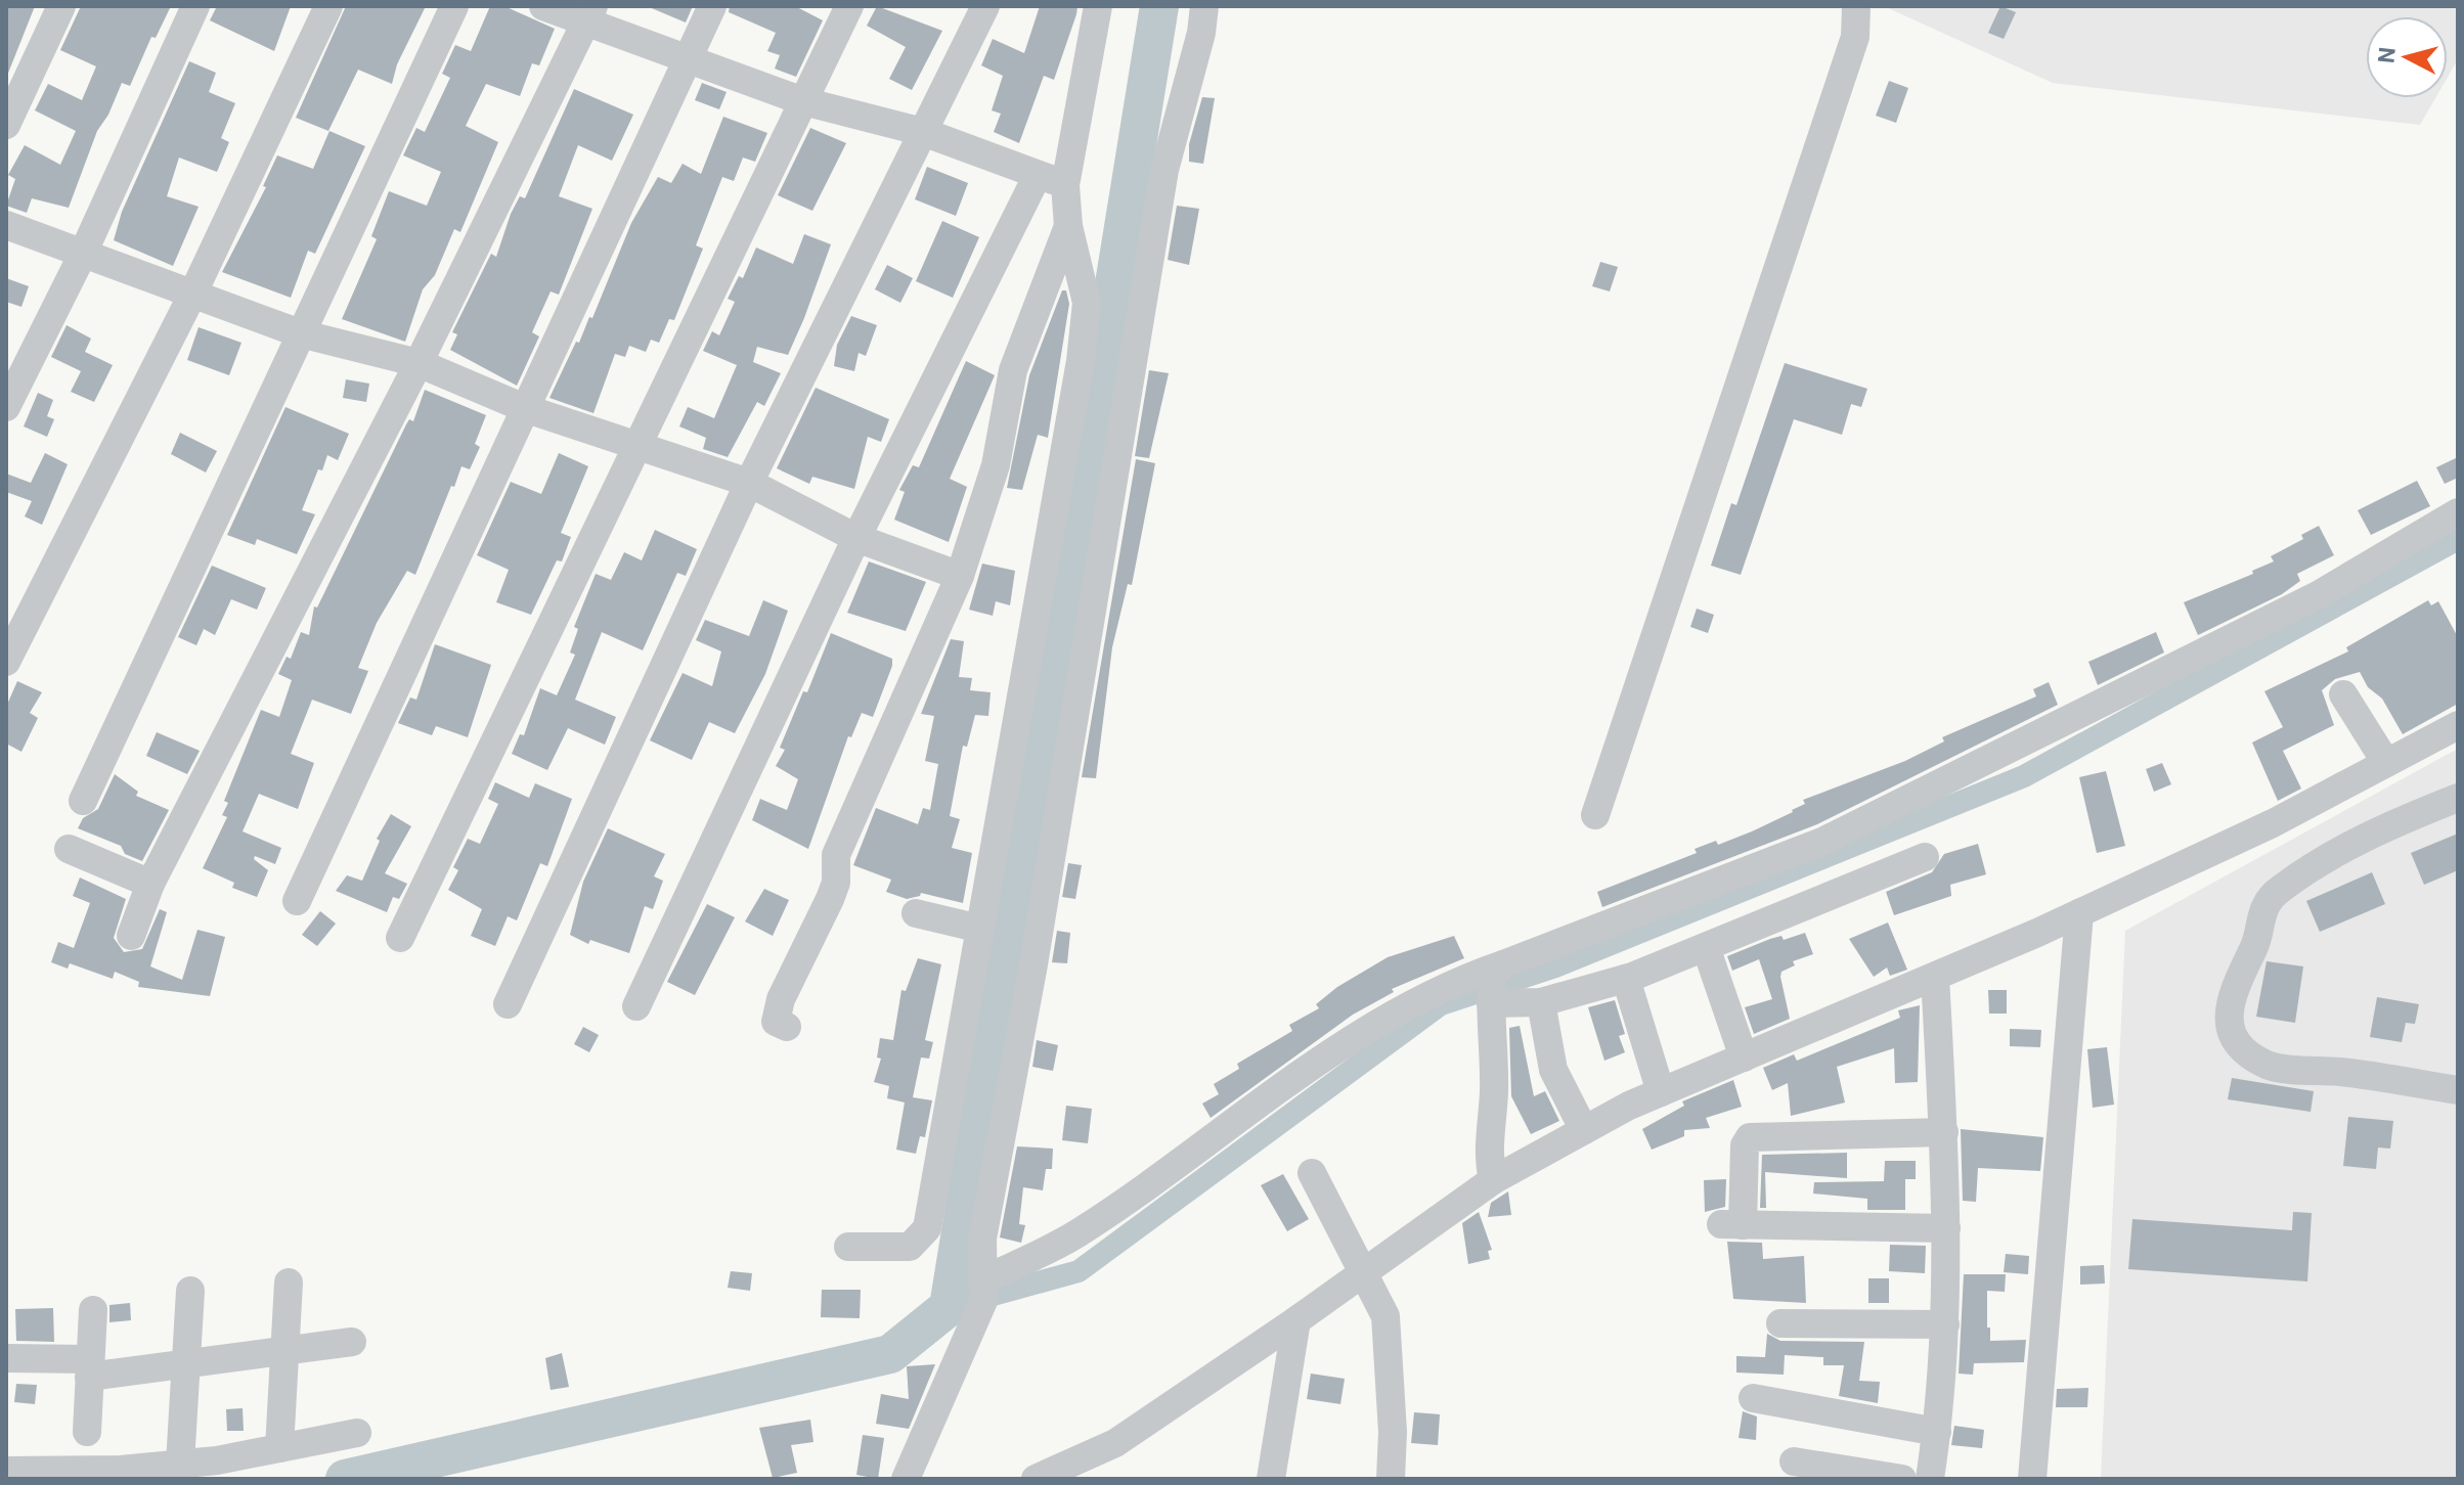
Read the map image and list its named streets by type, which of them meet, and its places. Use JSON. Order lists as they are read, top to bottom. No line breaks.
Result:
{"north":"left"}
